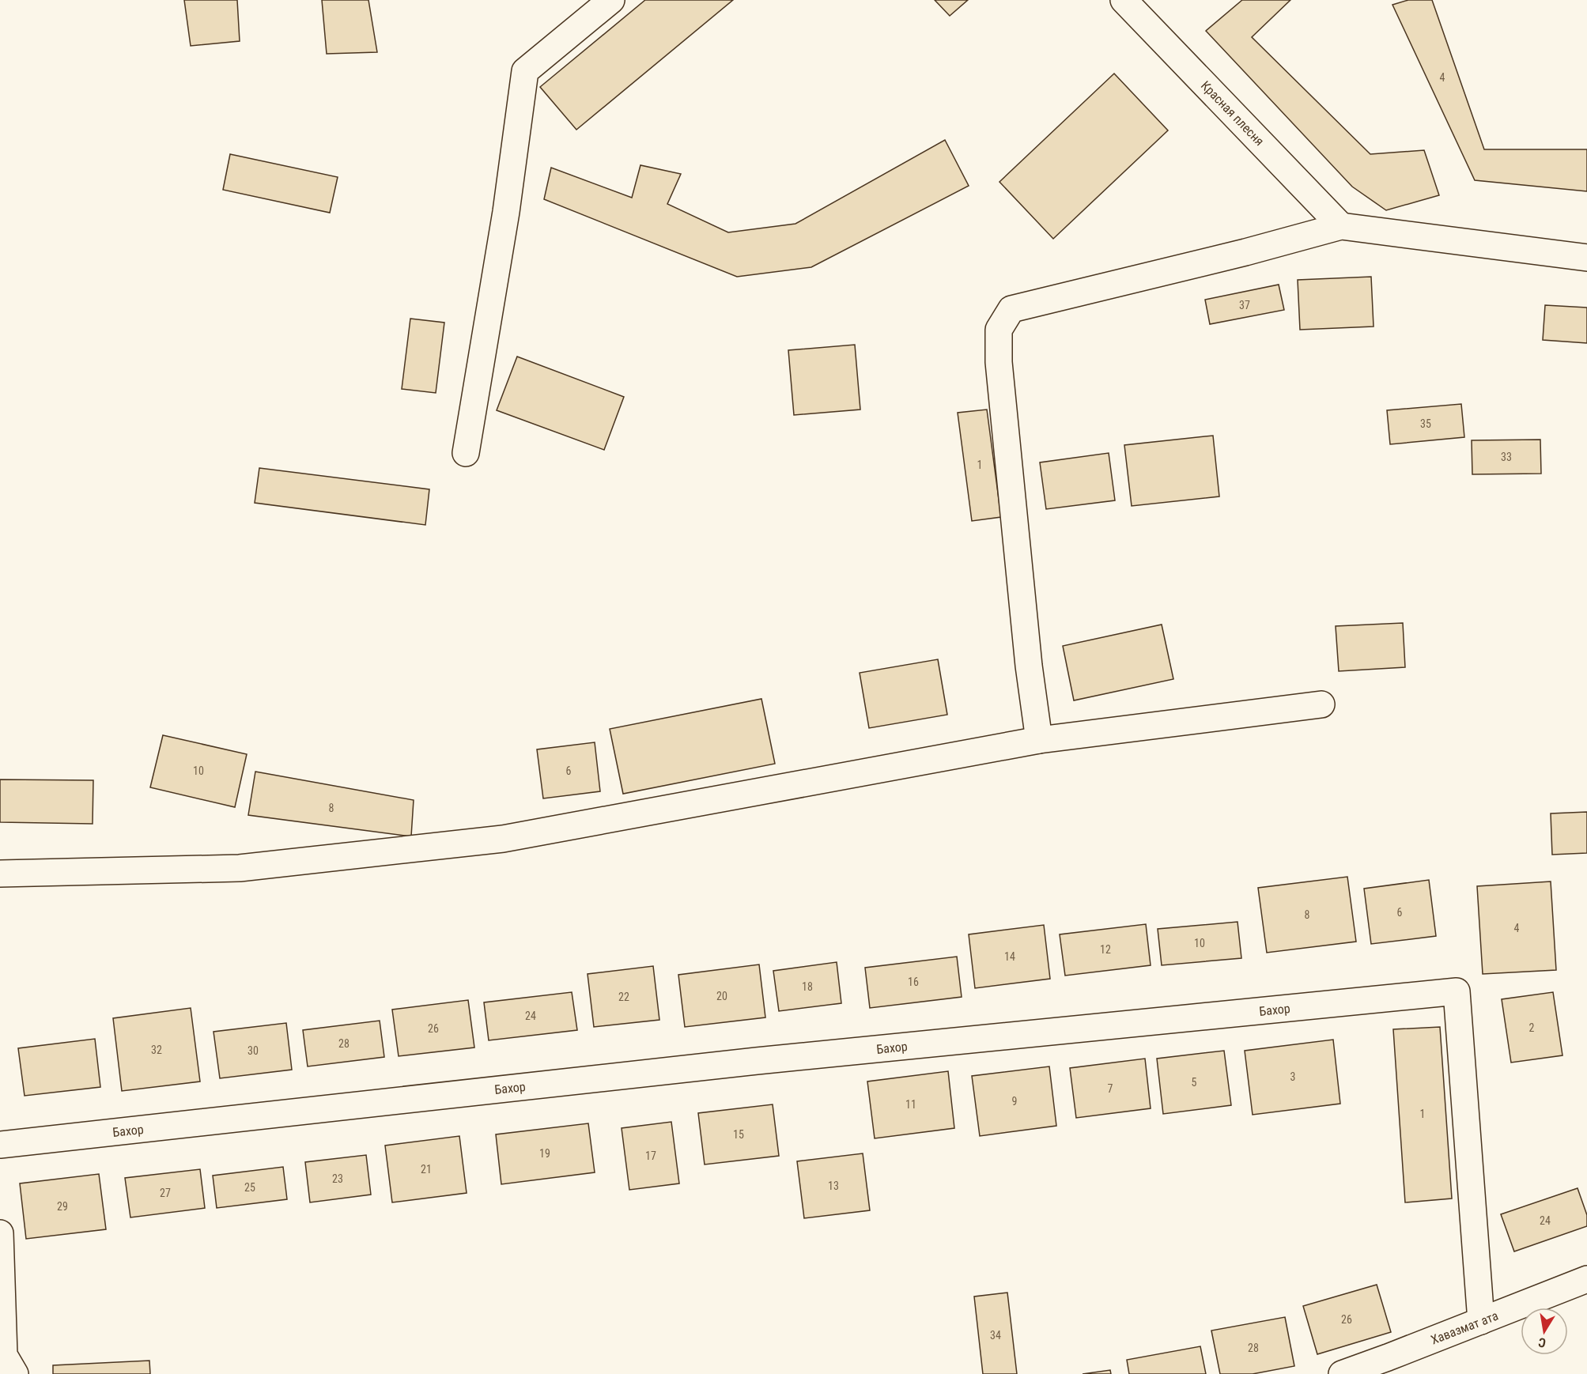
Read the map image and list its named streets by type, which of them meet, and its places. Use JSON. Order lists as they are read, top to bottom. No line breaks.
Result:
{"streets":{"street":["Красная плесня","Бахор","Хавазмат ата"]},"crossings":[["Бахор","Хавазмат ата"]],"house_numbers":["4","37","35","33","1","10","6","8","6","8","4","10","12","14","16","18","20","22","24","2","26","28","32","30","3","5","7","9","11","1","15","19","17","21","23","13","25","27","29","24","26","34","28"],"north":"bottom"}
